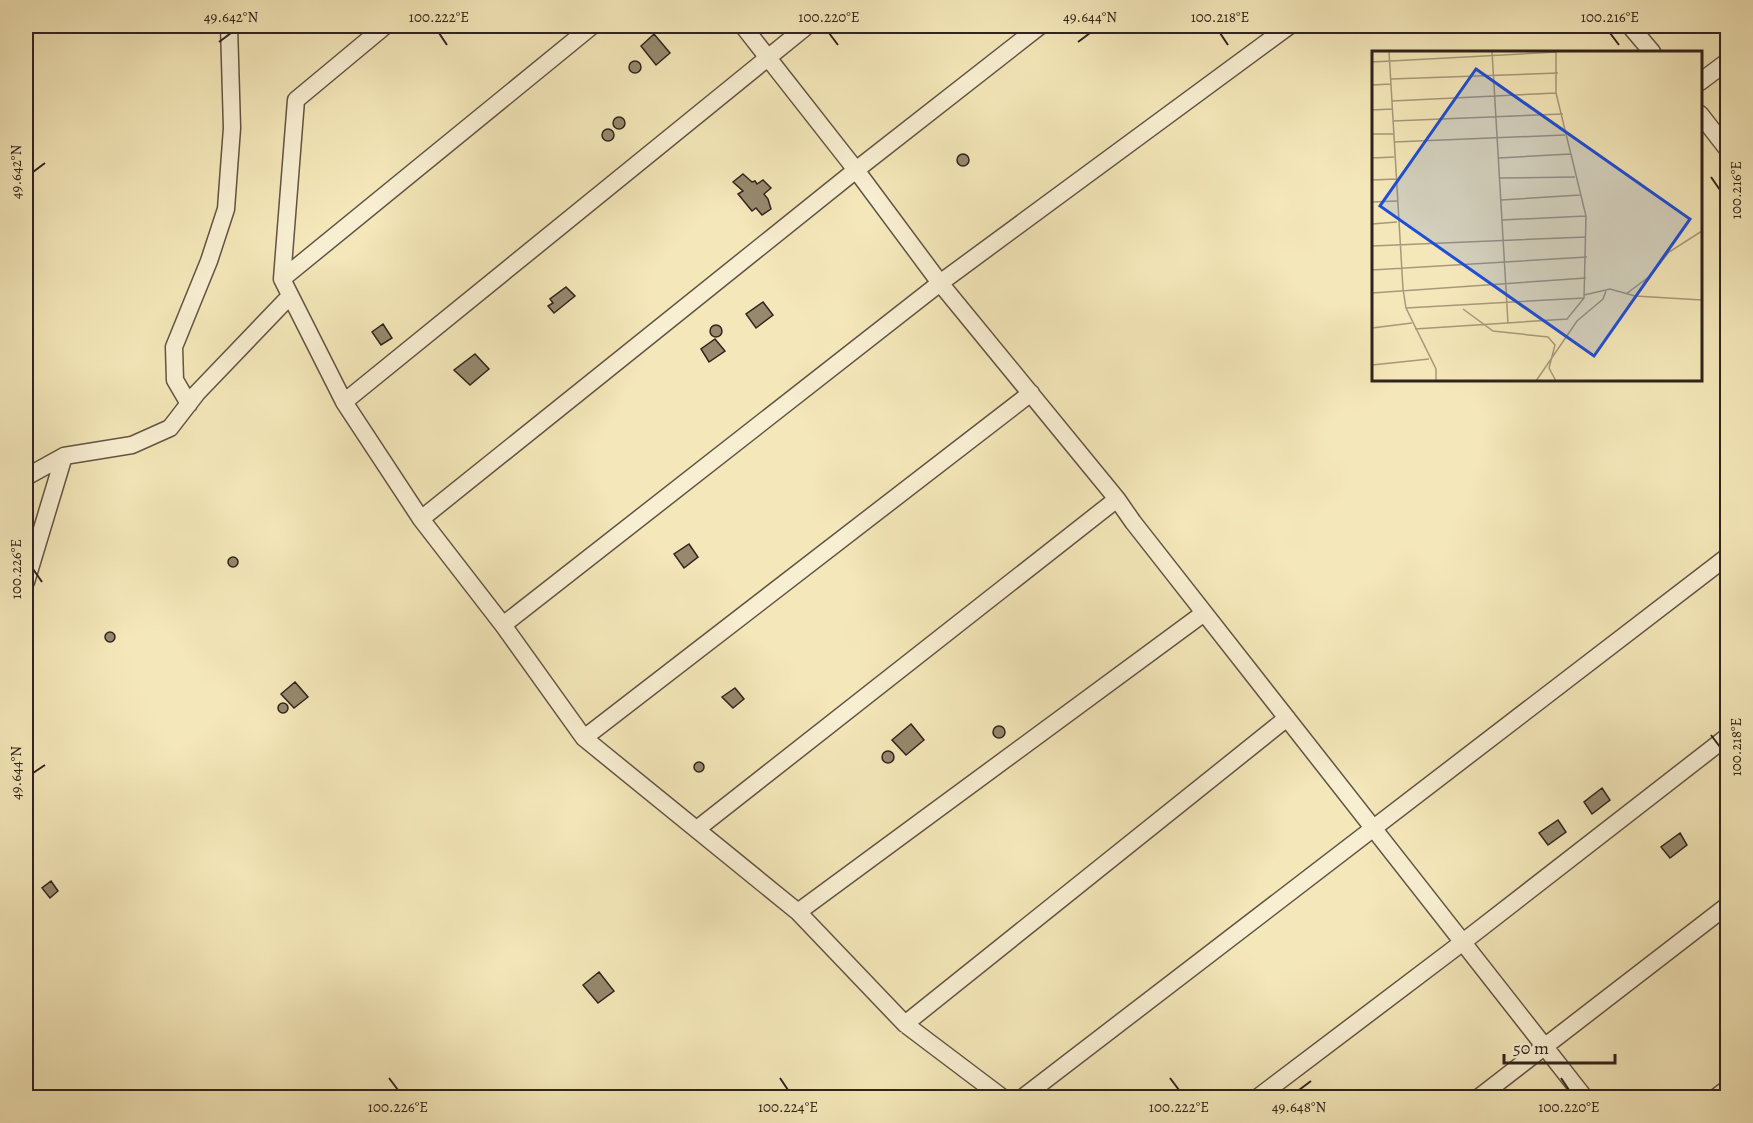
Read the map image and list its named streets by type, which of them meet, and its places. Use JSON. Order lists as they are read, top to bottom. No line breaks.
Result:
{"scale_bar":"50 m","coordinates":["49.642°N","100.222°E","100.220°E","49.644°N","100.218°E","100.216°E","100.226°E","100.224°E","49.648°N"]}
